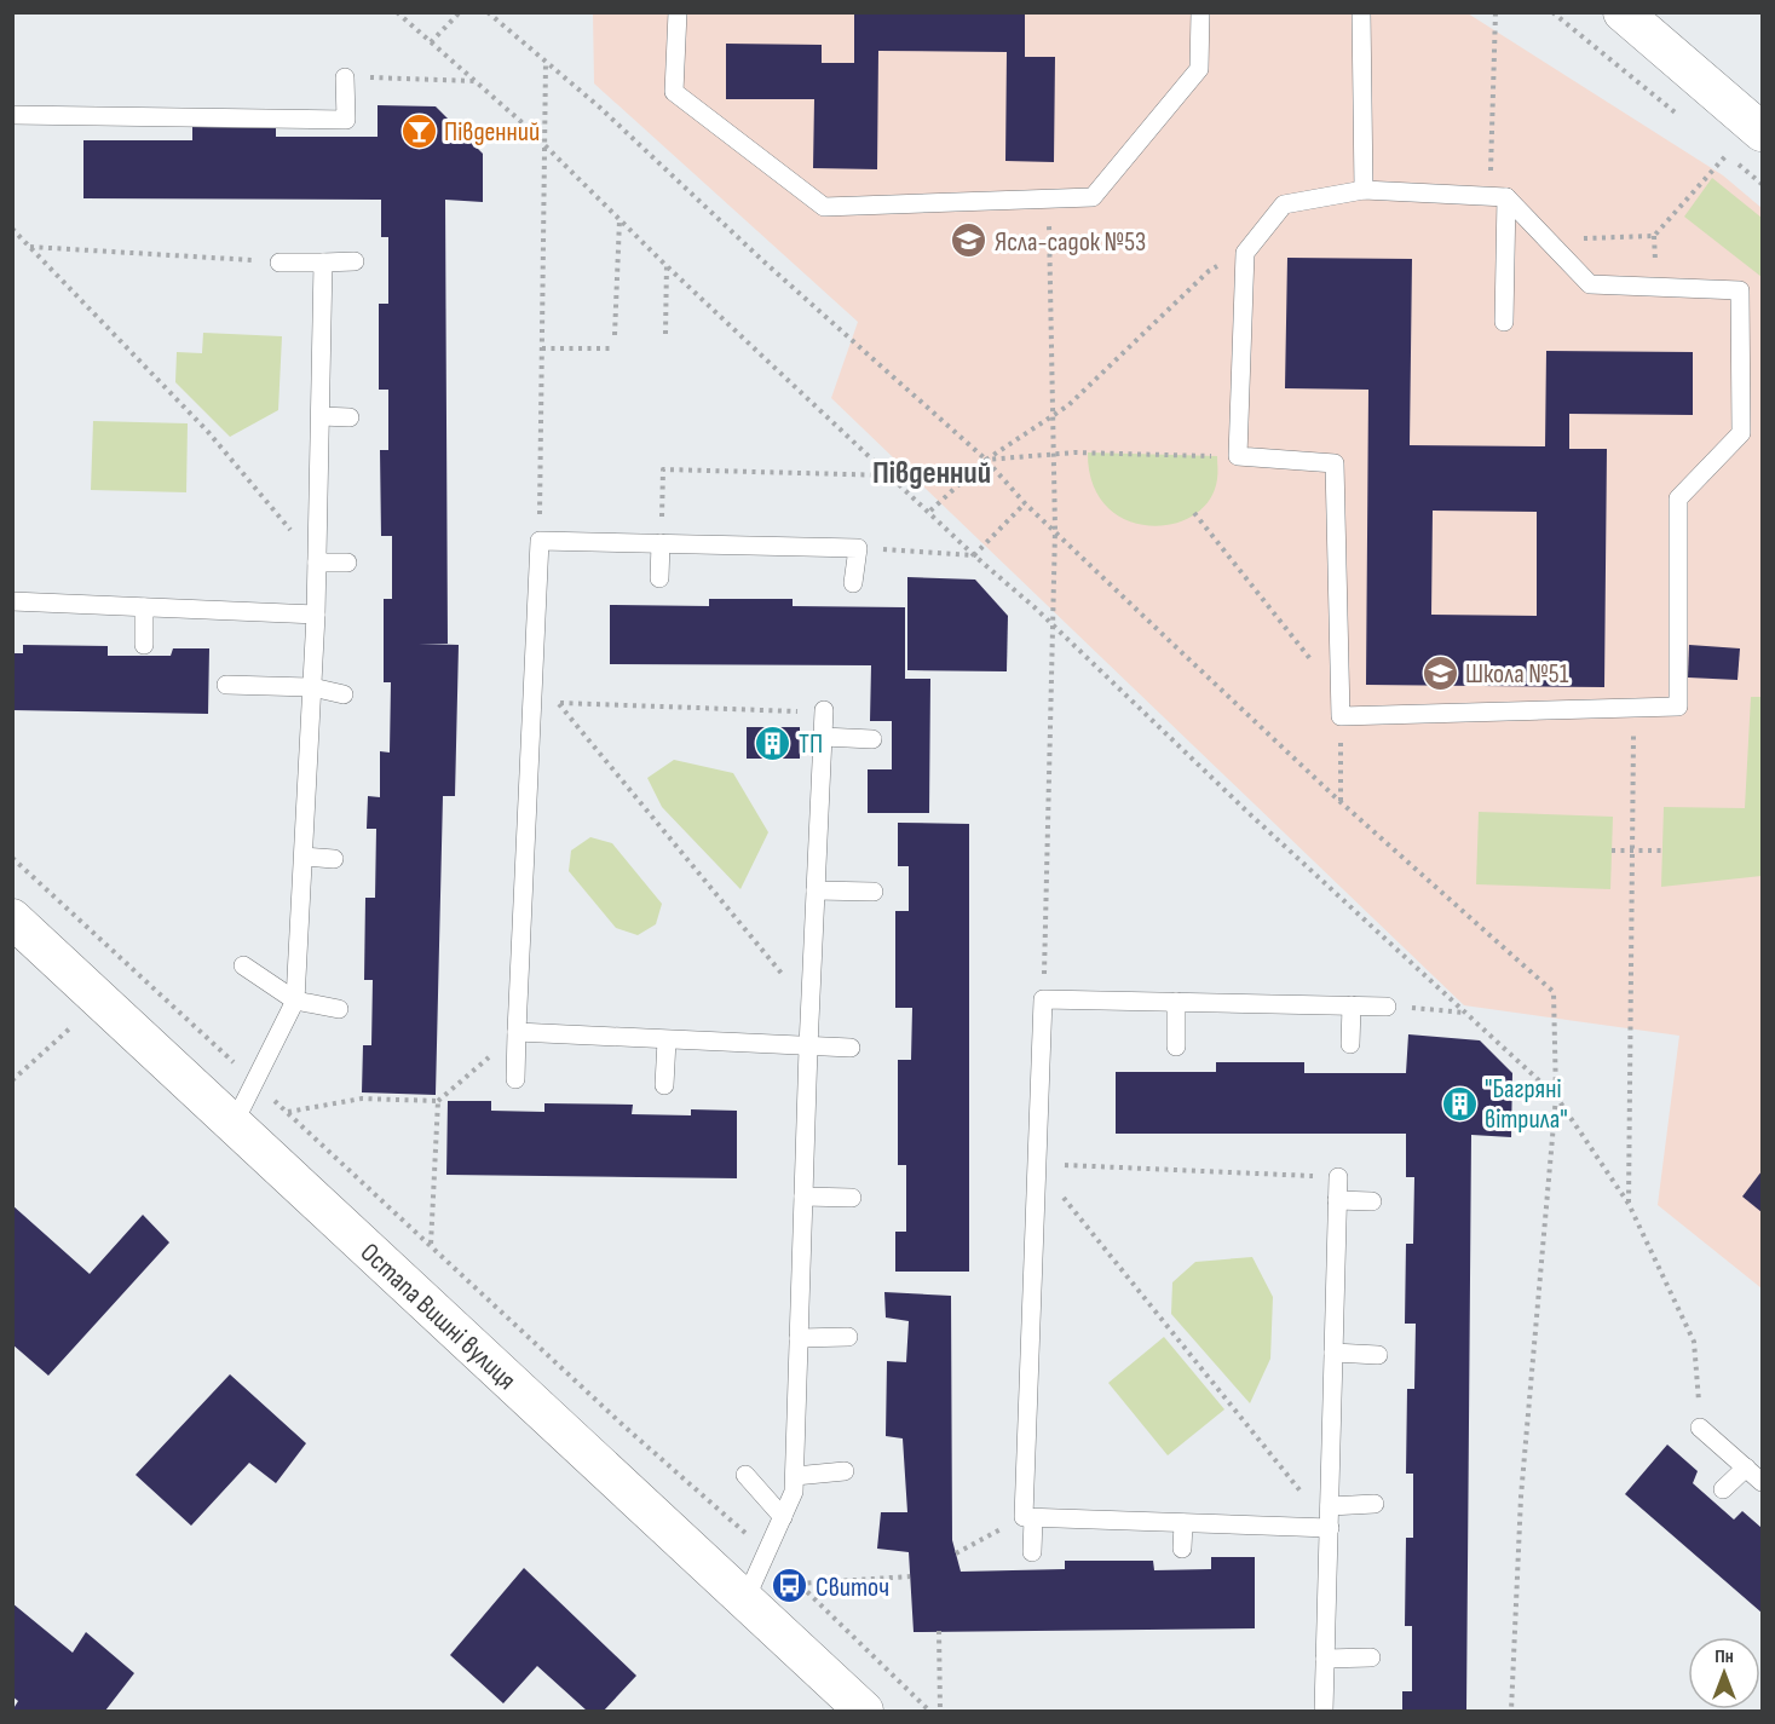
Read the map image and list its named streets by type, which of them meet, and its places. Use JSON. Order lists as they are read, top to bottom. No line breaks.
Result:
{"streets":{"street":["Остапа Вишні вулиця"]},"districts":["Південний"],"places":{"bar":["Південний"],"school or university":["Ясла-садок №53","Школа №51"],"building":["ТП","\"Багряні вітрила\""],"bus stop":["Свиточ"]},"north":"top"}
